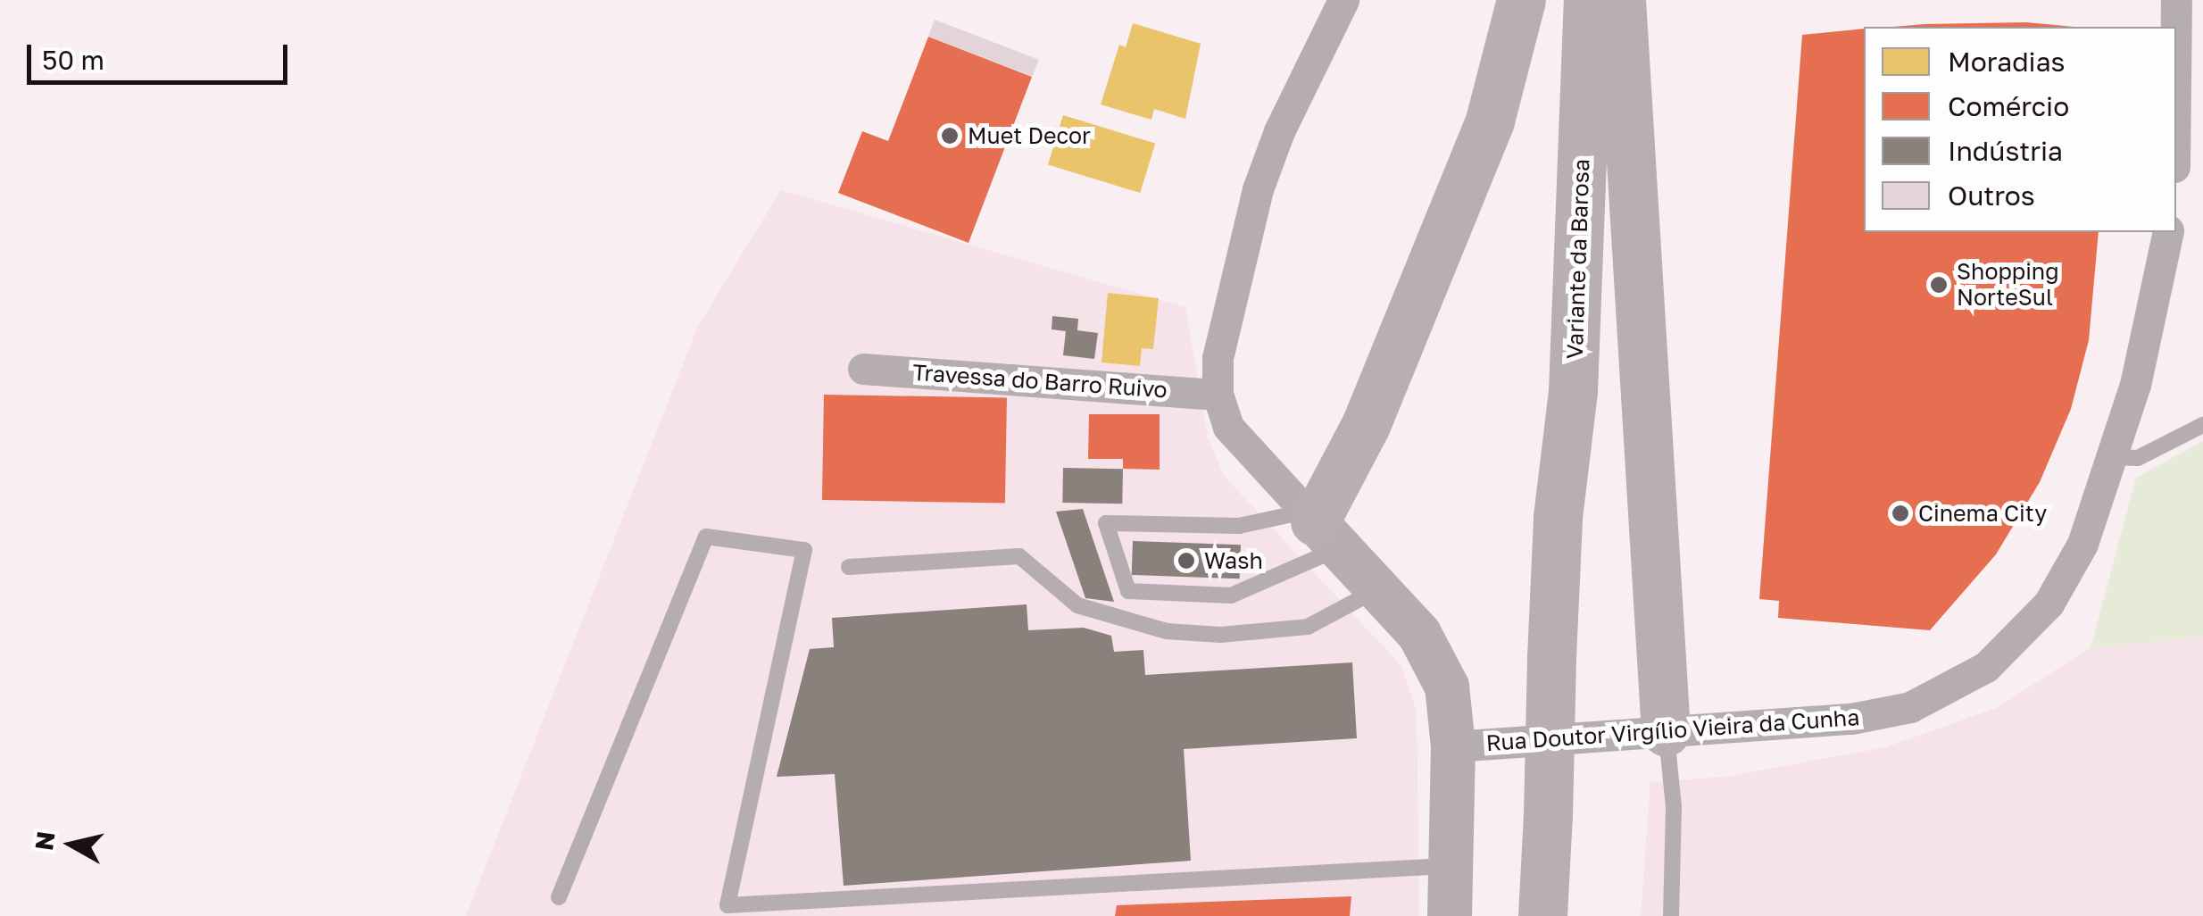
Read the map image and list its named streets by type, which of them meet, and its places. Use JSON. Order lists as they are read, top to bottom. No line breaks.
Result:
{"streets":{"main road":["Variante da Barosa"],"street":["Travessa do Barro Ruivo","Rua Doutor Virgílio Vieira da Cunha"]},"places":["Muet Decor","Shopping NorteSul","Cinema City","Wash"],"legend":["Moradias","Comércio","Indústria","Outros"],"scale_bar":"50 m","north":"left"}
